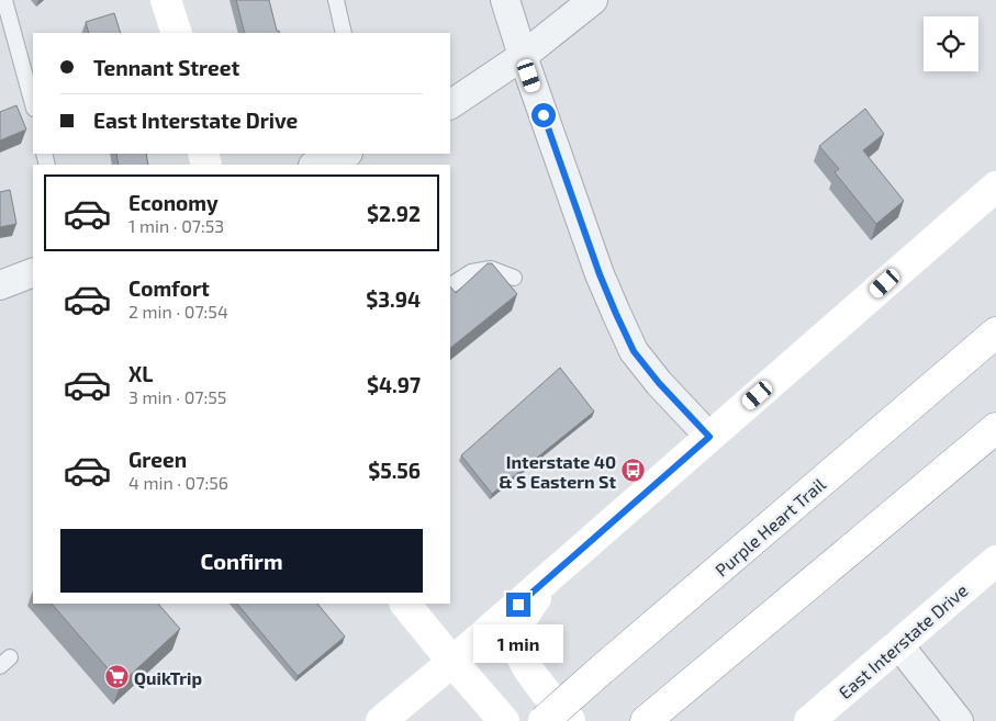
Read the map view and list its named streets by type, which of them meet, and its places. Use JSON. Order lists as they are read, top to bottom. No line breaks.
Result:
{"streets":{"main road":["Purple Heart Trail","East Interstate Drive"]},"places":{"bus stop":["Interstate 40 & S Eastern St"],"supermarket":["QuikTrip"]},"page":{"banner":["Tennant Street","East Interstate Drive"],"list":[{"name":"Economy","note":"1 min · 07:53","value":"$2.92"},{"name":"Comfort","note":"2 min · 07:54","value":"$3.94"},{"name":"XL","note":"3 min · 07:55","value":"$4.97"},{"name":"Green","note":"4 min · 07:56","value":"$5.56"}],"buttons":"Confirm","bubble":"1 min"}}
